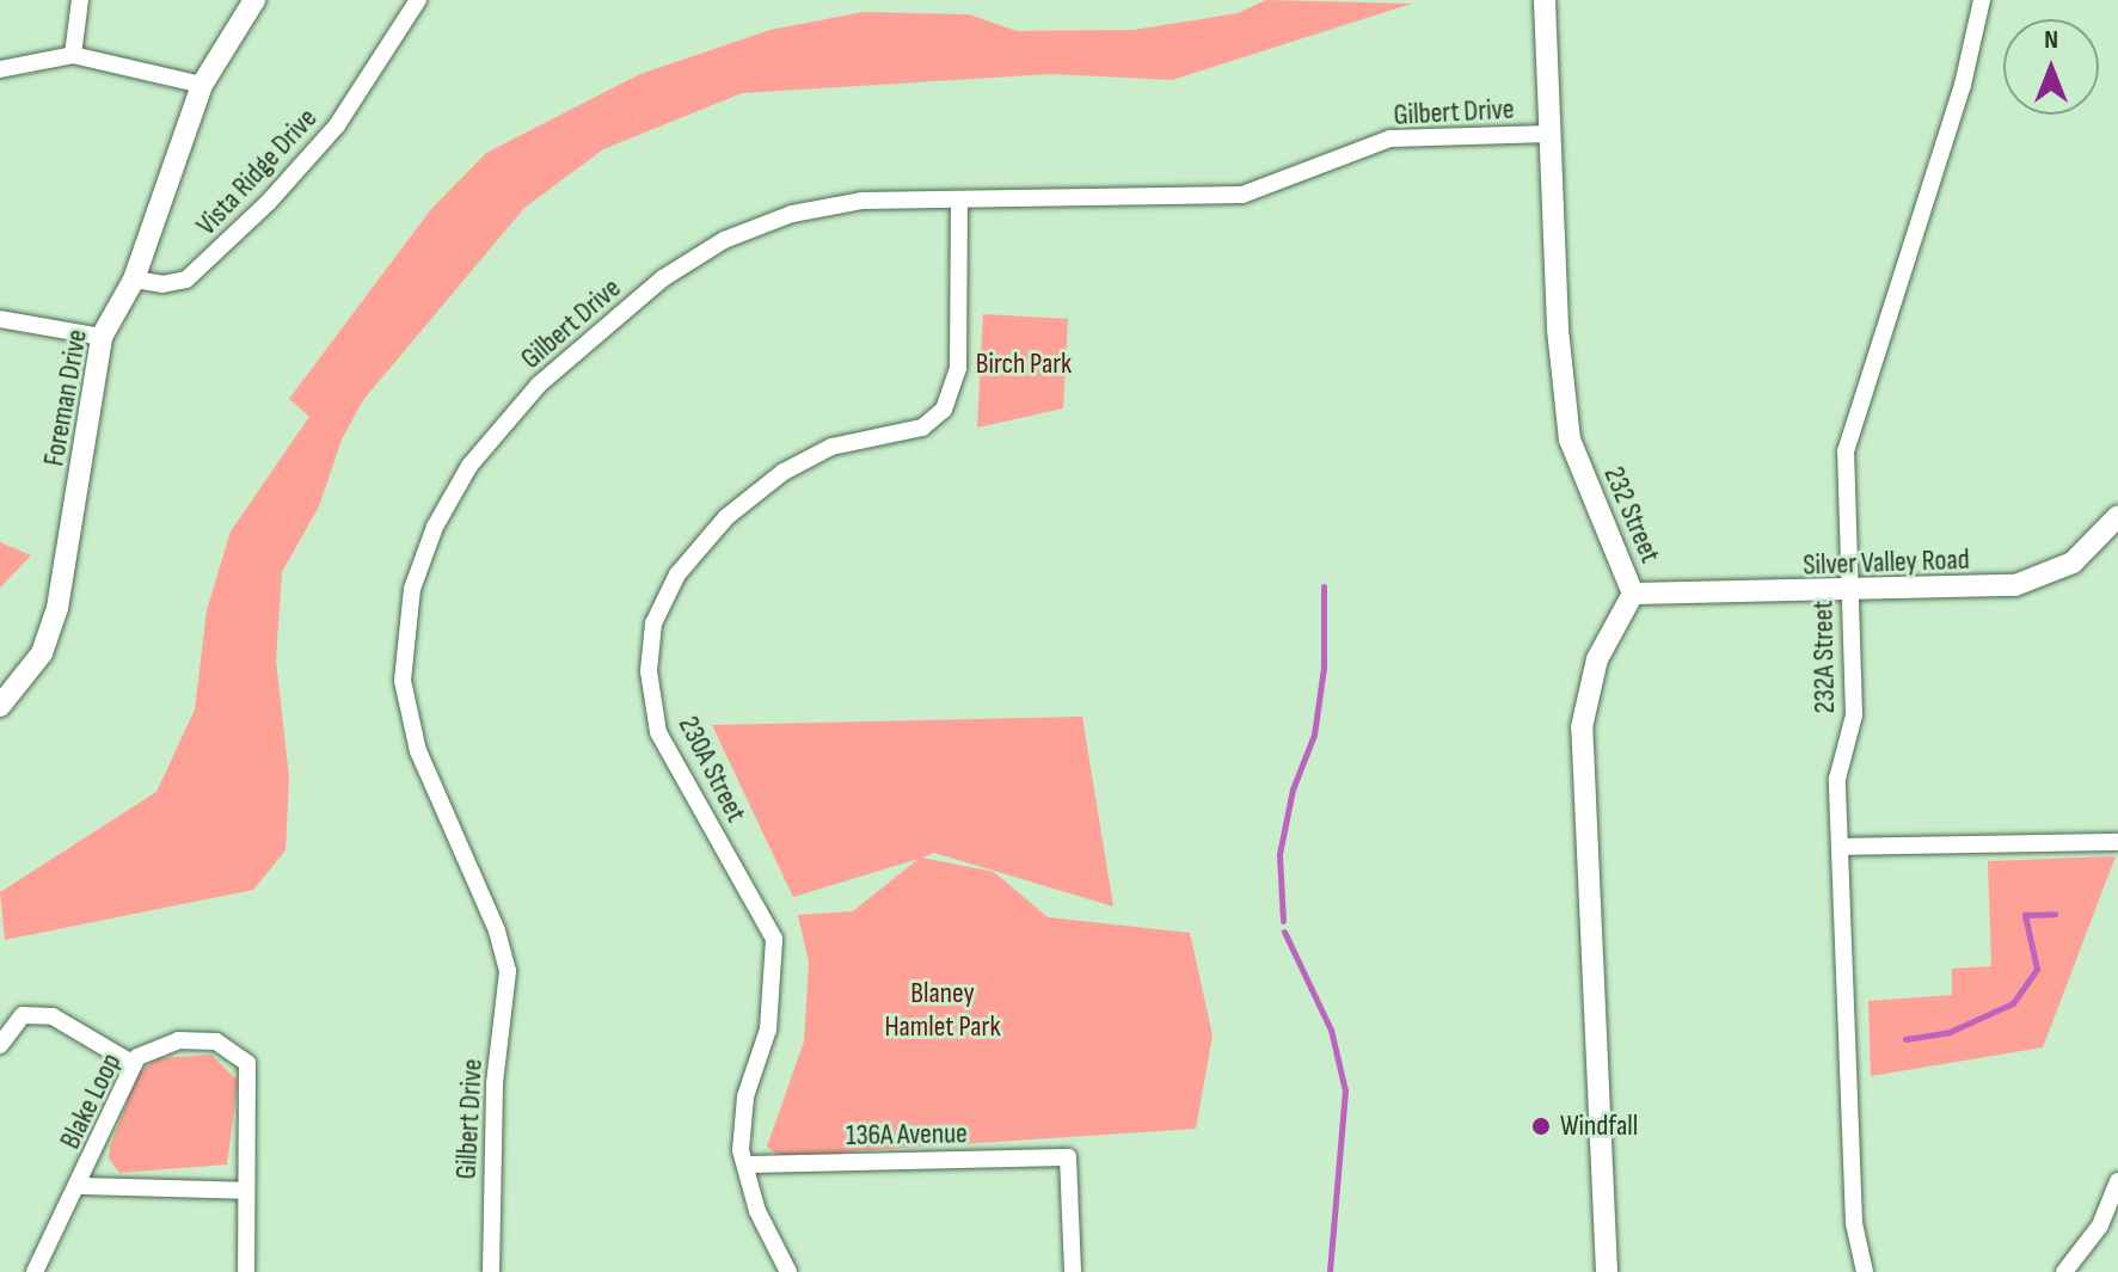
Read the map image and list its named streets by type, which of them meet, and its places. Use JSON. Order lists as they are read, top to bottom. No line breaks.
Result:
{"streets":{"street":["Gilbert Drive","Vista Ridge Drive","Foreman Drive","232 Street","Silver Valley Road","232A Street","230A Street","Blake Loop","136A Avenue"]},"crossings":[["Gilbert Drive","232 Street"],["Gilbert Drive","230A Street"],["Vista Ridge Drive","Foreman Drive"],["232 Street","Silver Valley Road"],["Silver Valley Road","232A Street"],["230A Street","136A Avenue"]],"parks":["Birch Park","Blaney Hamlet Park"],"places":["Windfall"],"north":"top"}
